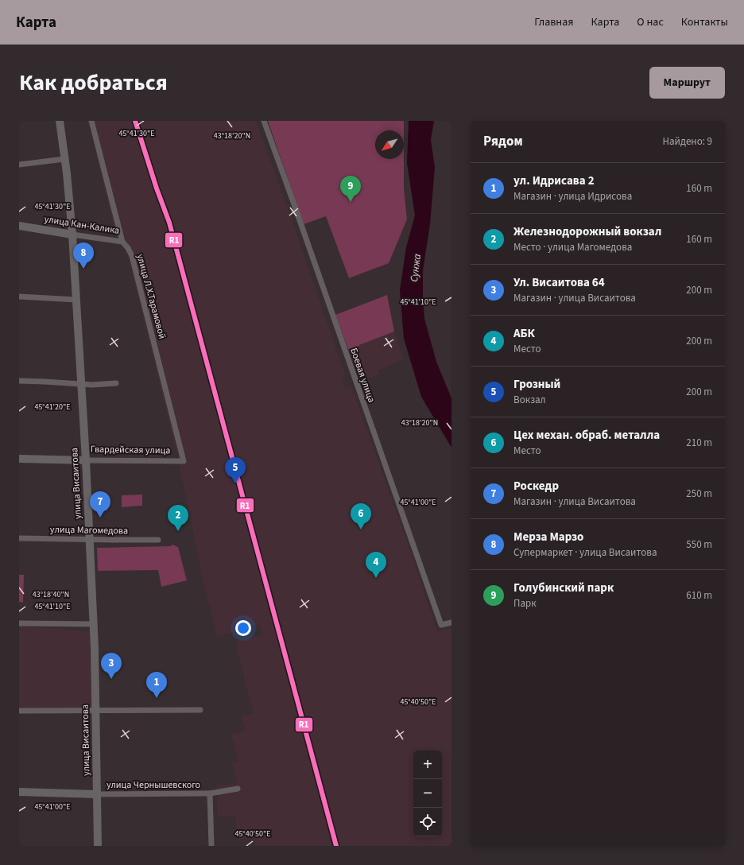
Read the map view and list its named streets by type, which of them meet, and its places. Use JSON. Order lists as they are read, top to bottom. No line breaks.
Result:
{"streets":{"main road":["улица Кан-Калика","Гвардейская улица","улица Висаитова"],"street":["улица Л.Х.Тарамовой","Боевая улица","улица Магомедова","улица Чернышевского"]},"crossings":[["улица Кан-Калика","улица Л.Х.Тарамовой"],["улица Кан-Калика","улица Висаитова"],["улица Л.Х.Тарамовой","Гвардейская улица"],["Гвардейская улица","улица Висаитова"],["улица Висаитова","улица Магомедова"],["улица Висаитова","улица Чернышевского"]],"water":["Сунжа"],"lines":["transit line R1"],"north":"bottom left","page":{"header":"Карта","nav":["Главная","Карта","О нас","Контакты"],"title":"Как добраться","buttons":"Маршрут","heading":["Рядом","Найдено: 9"],"list":[{"mark":"1","name":"ул. Идрисава 2","note":"Магазин · улица Идрисова","value":"160 m"},{"mark":"2","name":"Железнодорожный вокзал","note":"Место · улица Магомедова","value":"160 m"},{"mark":"3","name":"Ул. Висаитова 64","note":"Магазин · улица Висаитова","value":"200 m"},{"mark":"4","name":"АБК","note":"Место","value":"200 m"},{"mark":"5","name":"Грозный","note":"Вокзал","value":"200 m"},{"mark":"6","name":"Цех механ. обраб. металла","note":"Место","value":"210 m"},{"mark":"7","name":"Роскедр","note":"Магазин · улица Висаитова","value":"250 m"},{"mark":"8","name":"Мерза Марзо","note":"Супермаркет · улица Висаитова","value":"550 m"},{"mark":"9","name":"Голубинский парк","note":"Парк","value":"610 m"}],"pins":["9","8","5","7","6","2","4","3","1"],"map_buttons":["+","−"]},"coordinates":["45°41'30\"E","43°18'20\"N","45°41'10\"E","45°41'20\"E","45°41'00\"E","43°18'40\"N","45°40'50\"E"]}
